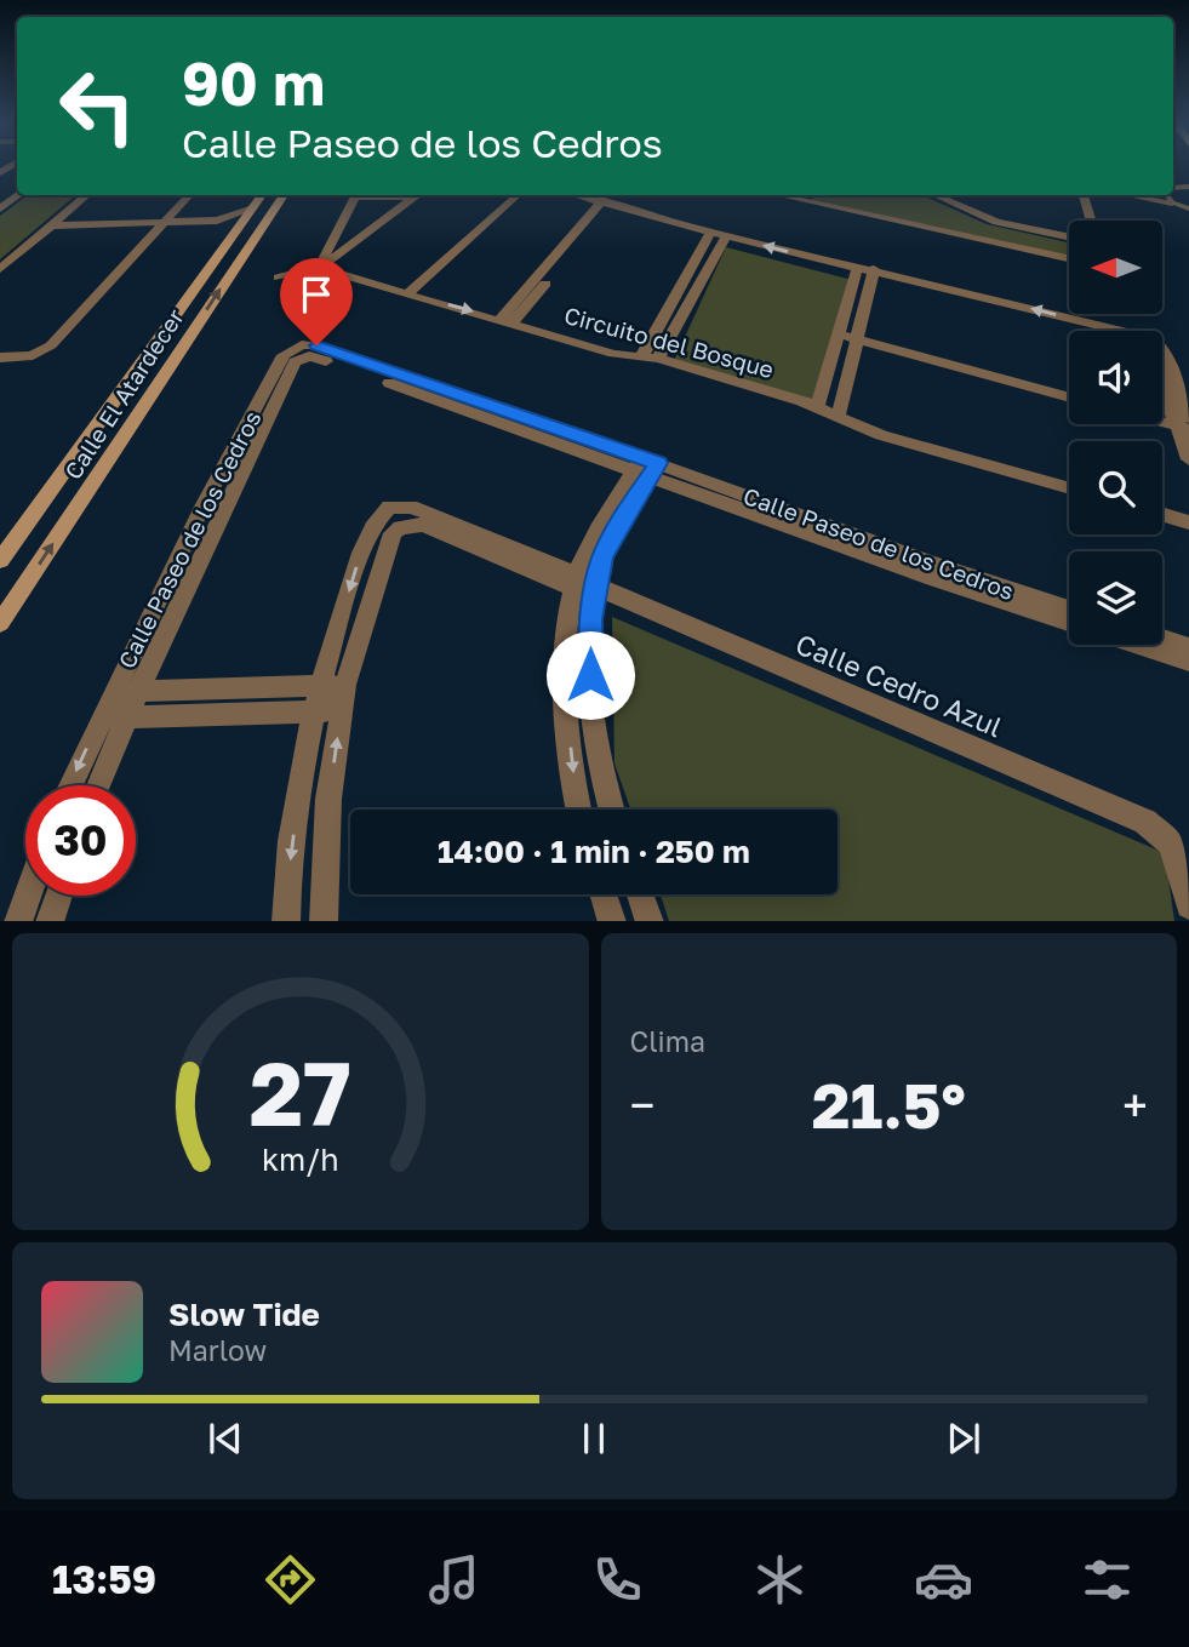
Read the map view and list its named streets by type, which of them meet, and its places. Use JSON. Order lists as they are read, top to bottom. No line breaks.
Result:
{"streets":{"street":["Circuito del Bosque","Calle El Atardecer","Calle Paseo de los Cedros","Calle Cedro Azul"]},"north":"left","page":{"turn":["90 m","Calle Paseo de los Cedros"],"limit":"30","trip":"14:00 · 1 min · 250 m","tile":"Clima","heat":["−","21.5°","+"],"song":["Slow Tide","Marlow"],"tabs":"13:59","gauge":["27","km/h"]}}
